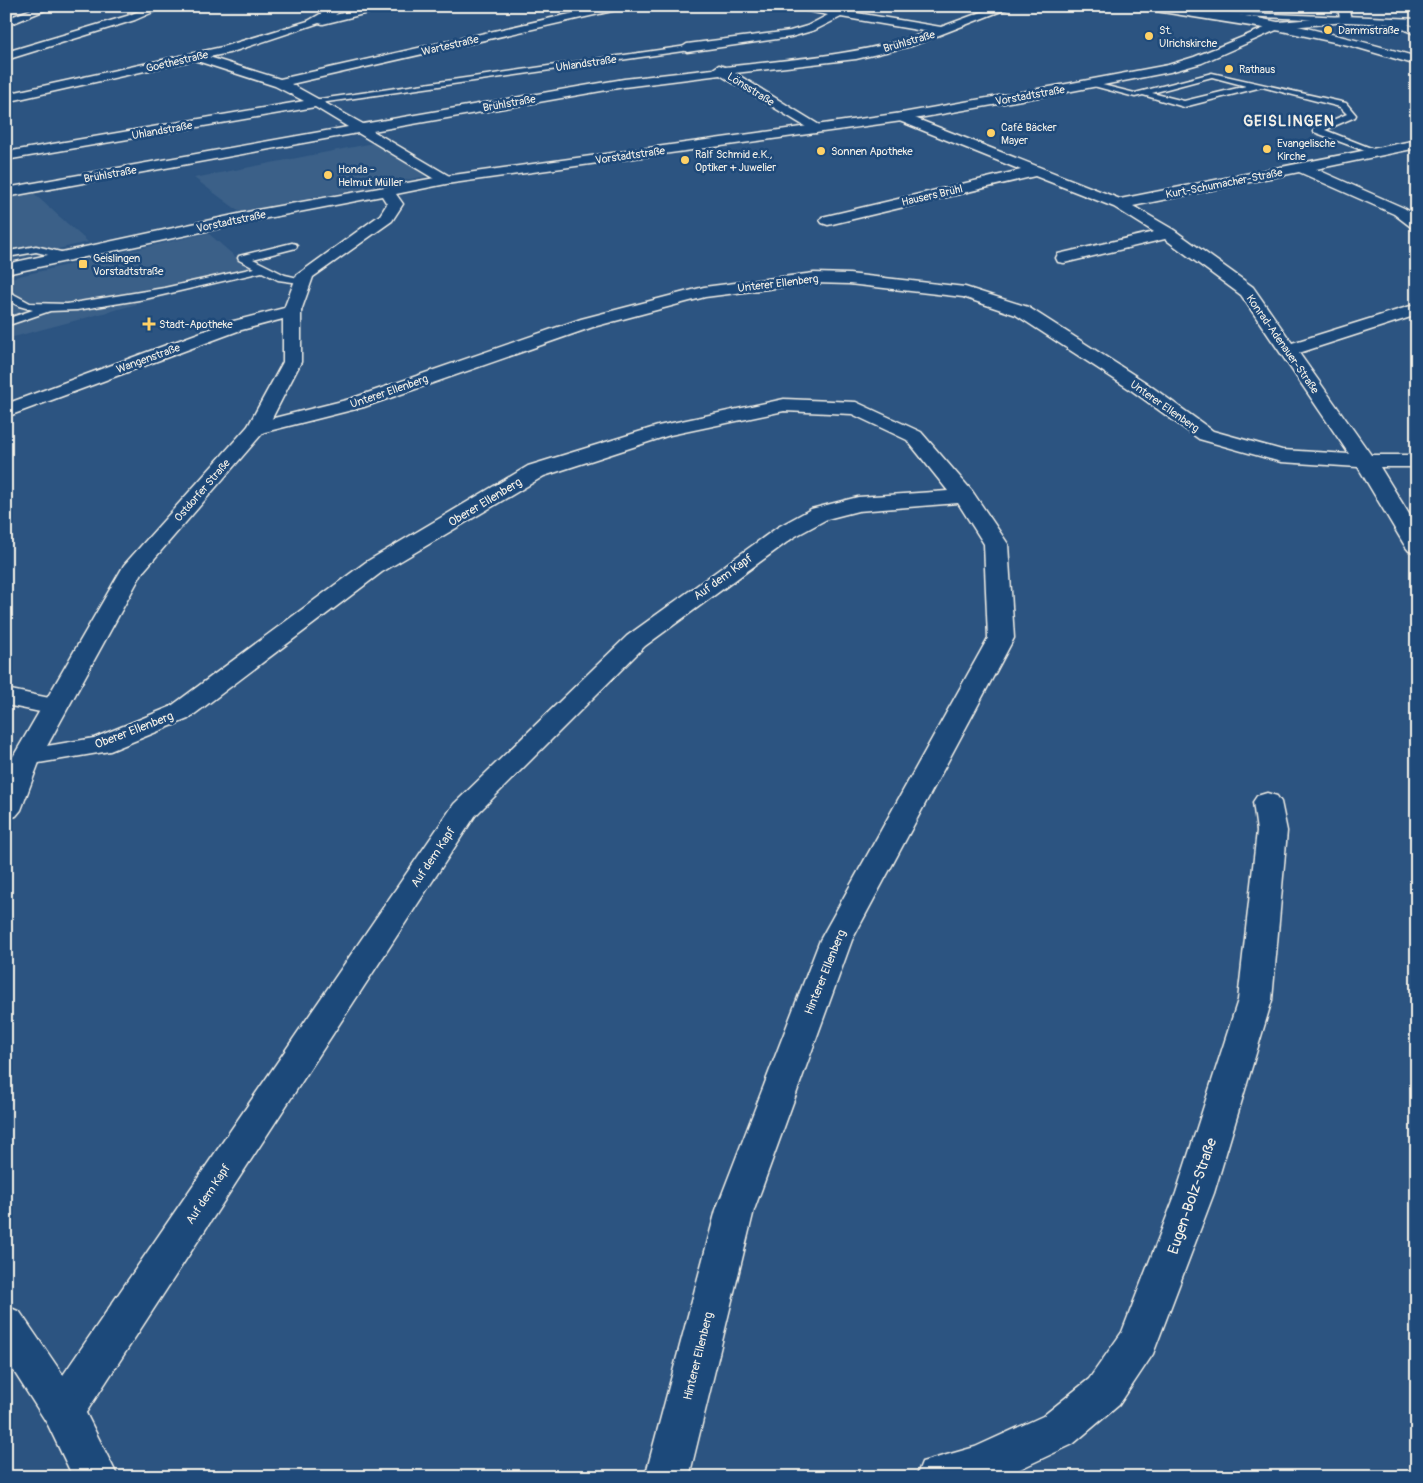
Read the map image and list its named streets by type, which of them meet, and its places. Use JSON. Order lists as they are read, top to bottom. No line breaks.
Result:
{"streets":{"street":["Brühlstraße","Wartestraße","Goethestraße","Uhlandstraße","Lönsstraße","Vorstadtstraße","Kurt-Schumacher-Straße","Hausers Brühl","Unterer Ellenberg","Konrad-Adenauer-Straße","Wangenstraße","Ostdorfer Straße","Oberer Ellenberg","Auf dem Kapf","Hinterer Ellenberg","Eugen-Bolz-Straße"]},"crossings":[["Brühlstraße","Lönsstraße"],["Uhlandstraße","Lönsstraße"],["Lönsstraße","Vorstadtstraße"],["Vorstadtstraße","Konrad-Adenauer-Straße"],["Vorstadtstraße","Ostdorfer Straße"],["Kurt-Schumacher-Straße","Konrad-Adenauer-Straße"],["Hausers Brühl","Konrad-Adenauer-Straße"],["Unterer Ellenberg","Konrad-Adenauer-Straße"],["Unterer Ellenberg","Ostdorfer Straße"],["Wangenstraße","Ostdorfer Straße"],["Ostdorfer Straße","Oberer Ellenberg"],["Oberer Ellenberg","Auf dem Kapf"],["Oberer Ellenberg","Hinterer Ellenberg"],["Auf dem Kapf","Hinterer Ellenberg"]],"districts":["GEISLINGEN"],"places":{"other":["Dammstraße","St. Ulrichskirche","Rathaus","Café Bäcker Mayer","Evangelische Kirche","Sonnen Apotheke","Ralf Schmid e.K., Optiker + Juwelier","Honda - Helmut Müller"],"transit":["Geislingen Vorstadtstraße"],"health":["Stadt-Apotheke"]}}
